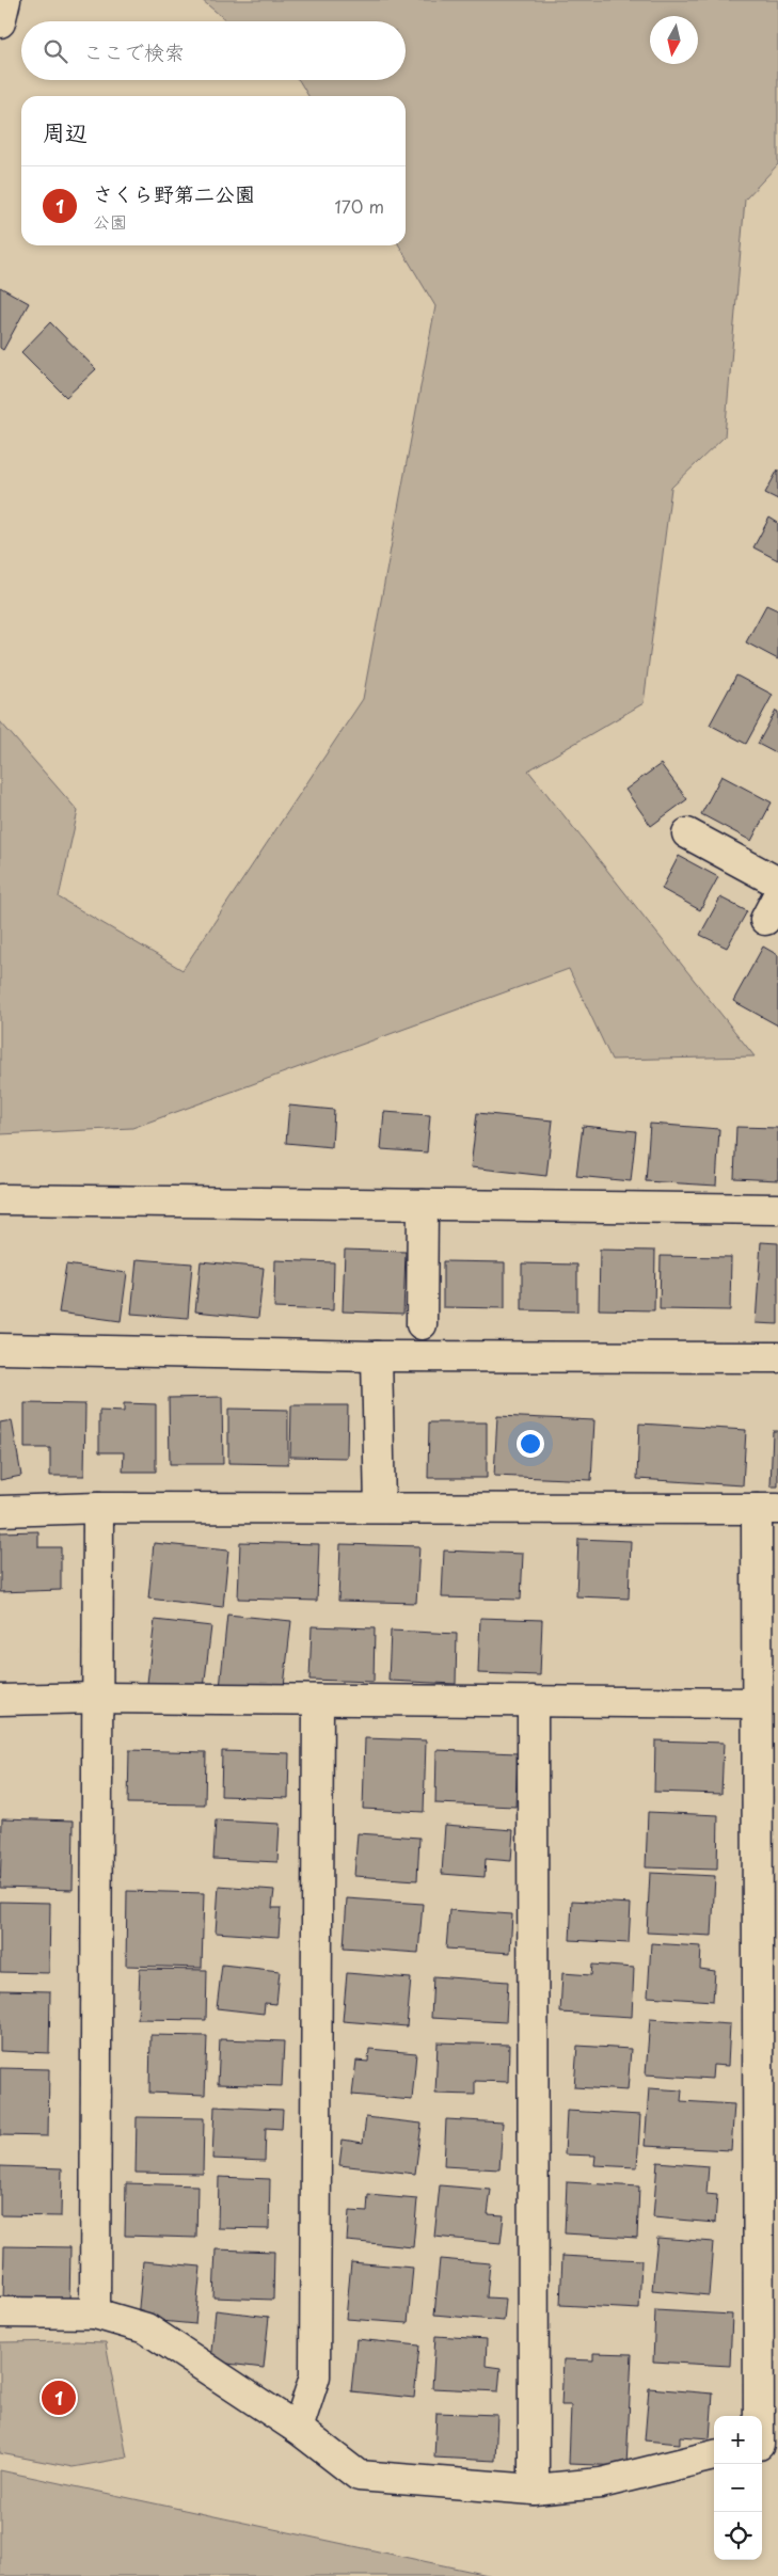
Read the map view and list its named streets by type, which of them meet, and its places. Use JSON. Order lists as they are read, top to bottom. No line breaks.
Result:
{"north":"bottom","page":{"search":"ここで検索","heading":"周辺","list":[{"mark":"1","name":"さくら野第二公園","note":"公園","value":"170 m"}],"pins":"1","map_buttons":["+","−"]}}
